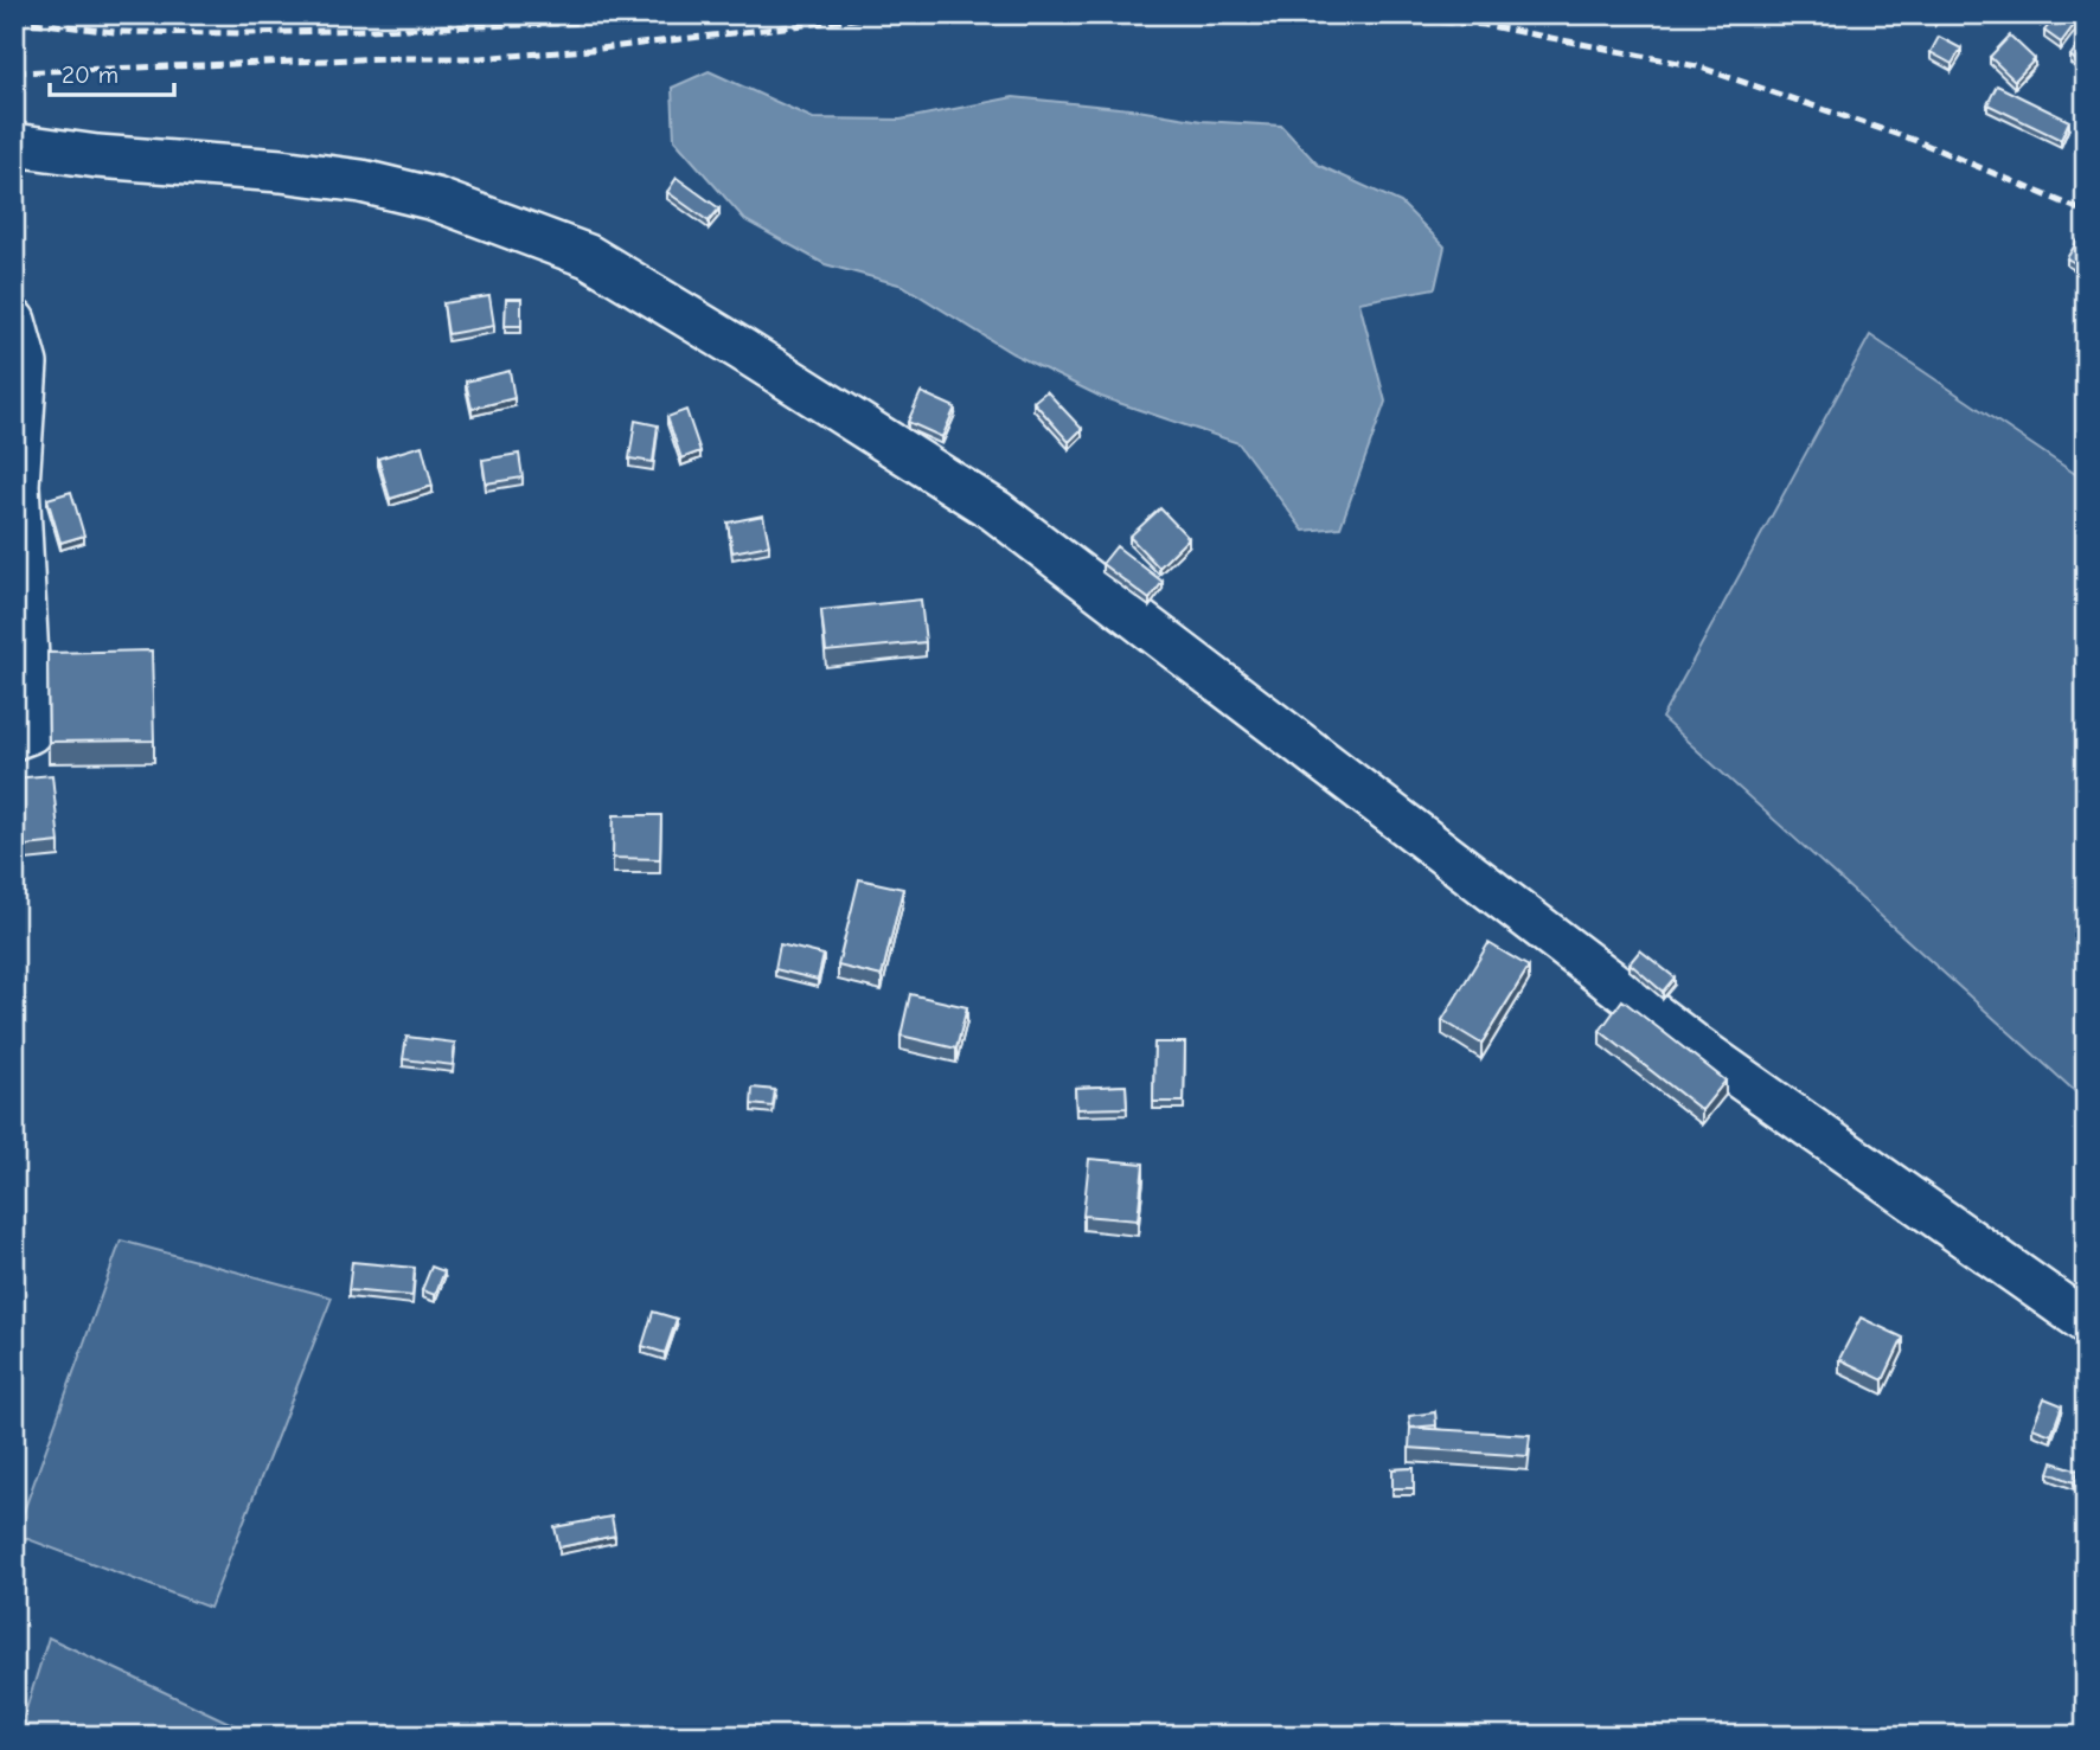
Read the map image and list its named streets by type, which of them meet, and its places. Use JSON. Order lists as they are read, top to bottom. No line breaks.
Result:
{"scale_bar":"20 m"}
